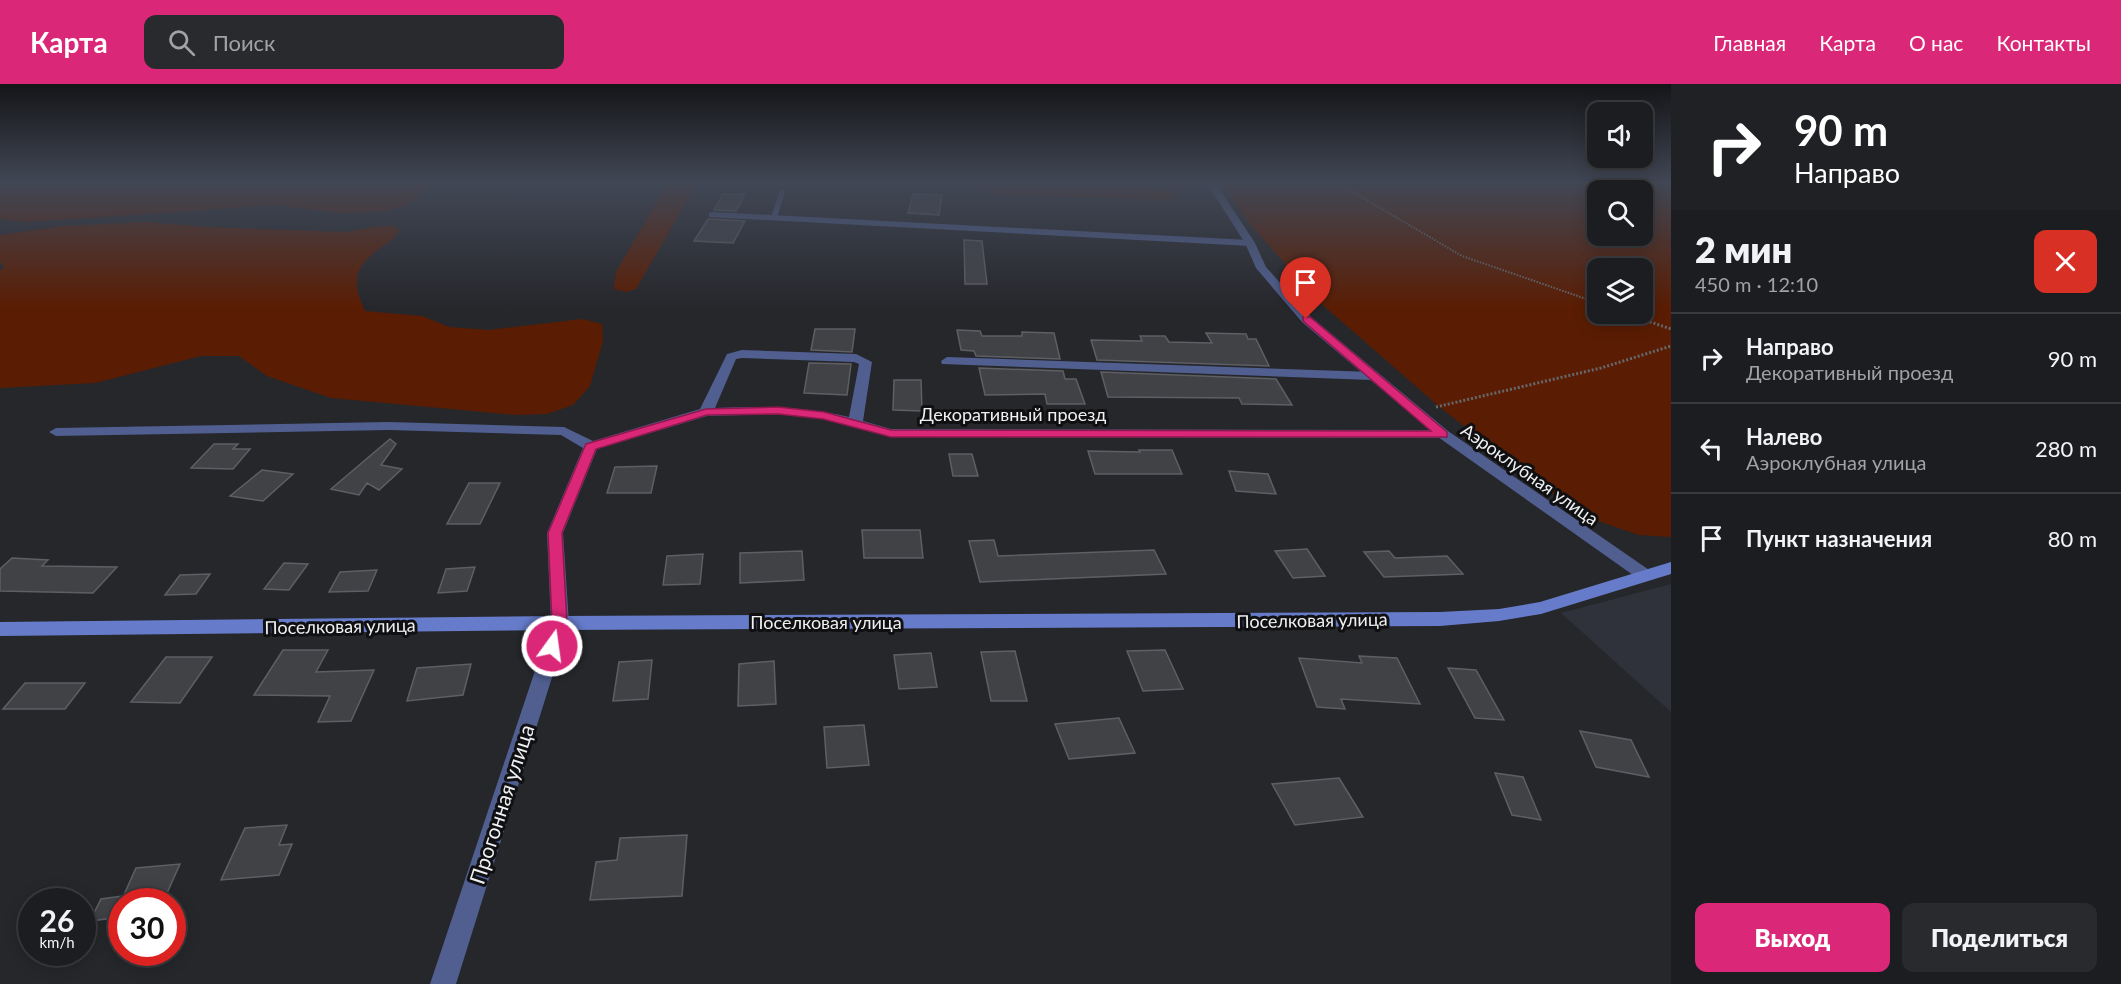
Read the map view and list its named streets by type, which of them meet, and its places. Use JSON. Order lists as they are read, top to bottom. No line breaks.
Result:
{"streets":{"main road":["Поселковая улица"],"street":["Декоративный проезд","Аэроклубная улица","Прогонная улица"]},"crossings":[["Декоративный проезд","Аэроклубная улица"],["Аэроклубная улица","Поселковая улица"],["Поселковая улица","Прогонная улица"]],"page":{"header":"Карта","search":"Поиск","nav":["Главная","Карта","О нас","Контакты"],"turn":["90 m","Направо"],"heading":["2 мин","450 m · 12:10"],"list":[{"name":"Направо","note":"Декоративный проезд","value":"90 m"},{"name":"Налево","note":"Аэроклубная улица","value":"280 m"},{"name":"Пункт назначения","value":"80 m"}],"speed":"26 km/h","limit":"30","buttons":["Выход","Поделиться"]}}
